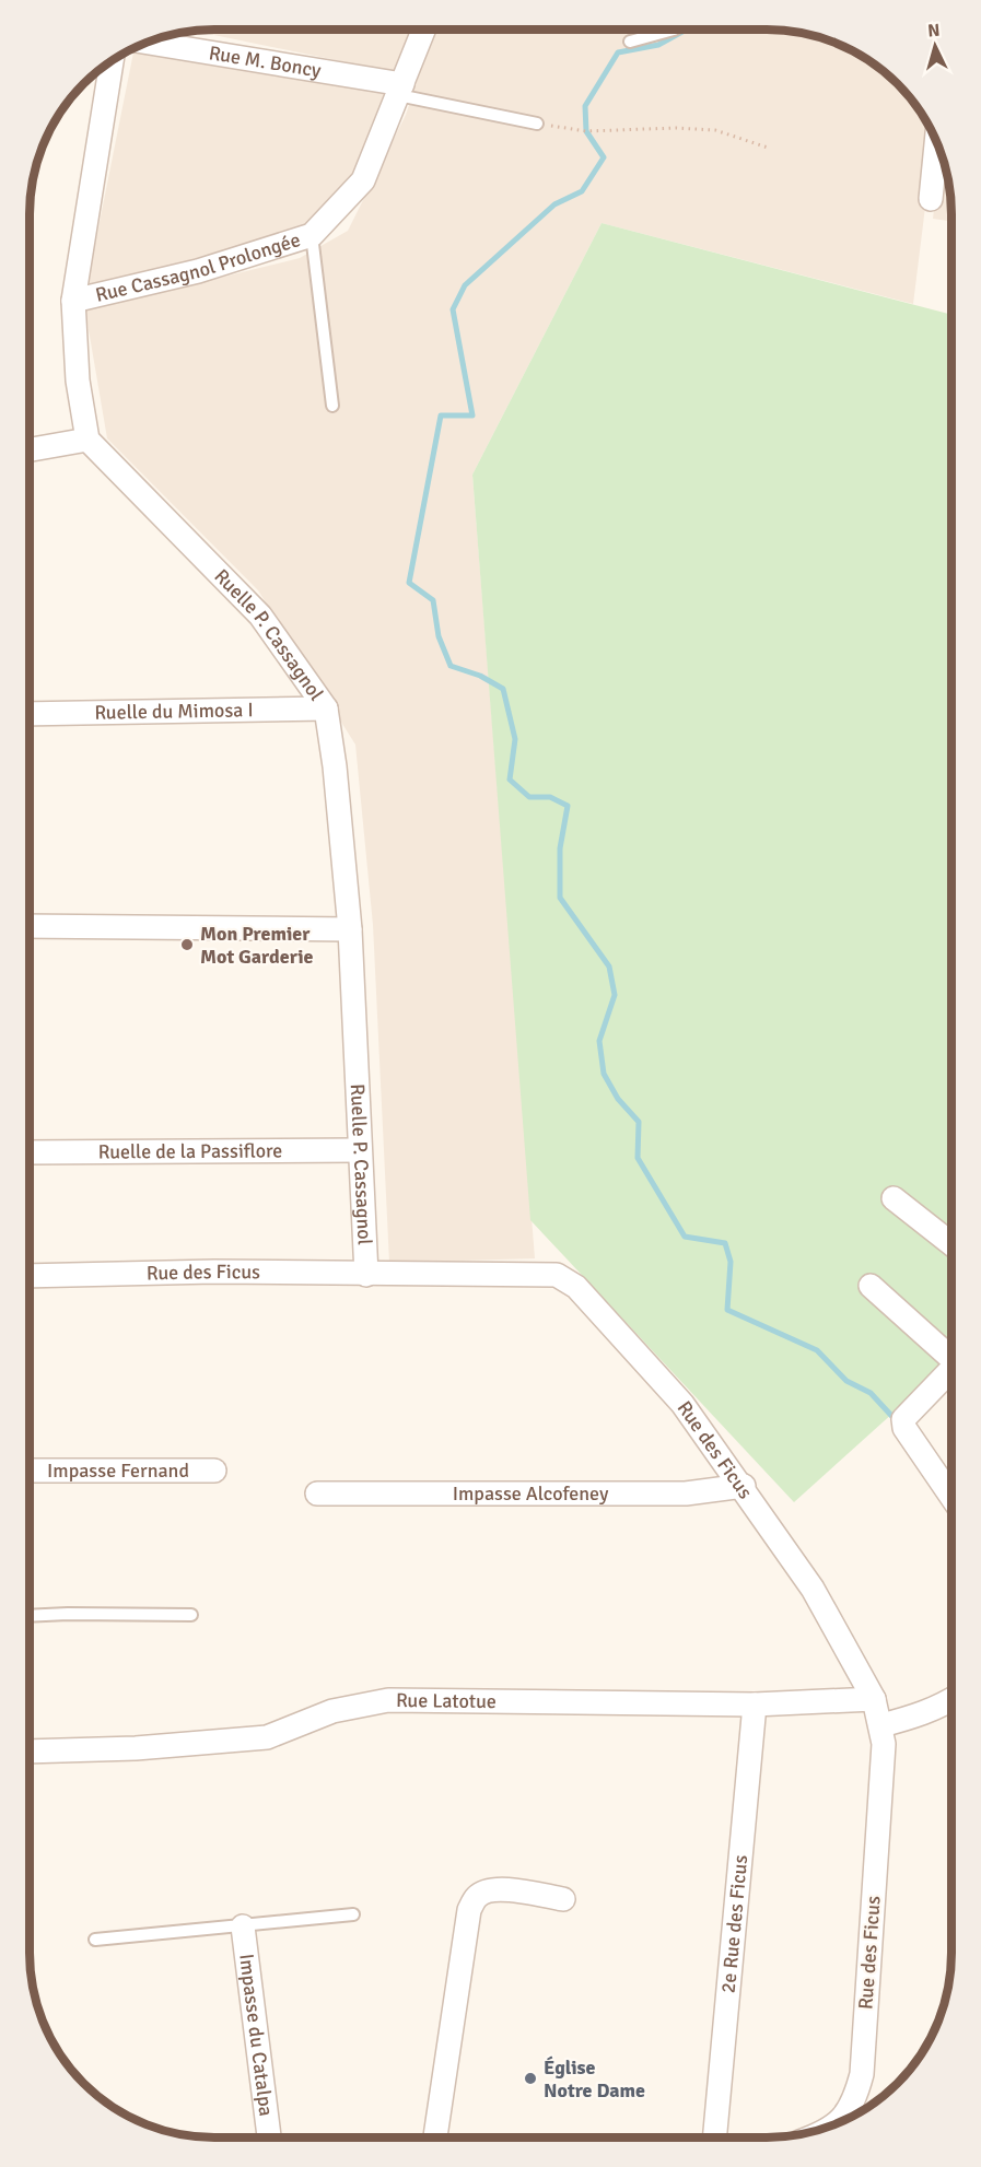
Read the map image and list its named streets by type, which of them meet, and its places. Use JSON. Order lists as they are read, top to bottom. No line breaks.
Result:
{"streets":{"street":["Rue M. Boncy","Rue Cassagnol Prolongée","Ruelle P. Cassagnol","Ruelle du Mimosa I","Ruelle de la Passiflore","Rue des Ficus","Impasse Fernand","Impasse Alcofeney","Rue Latotue","2e Rue des Ficus","Impasse du Catalpa"]},"crossings":[["Rue M. Boncy","Rue Cassagnol Prolongée"],["Ruelle P. Cassagnol","Ruelle du Mimosa I"],["Ruelle P. Cassagnol","Ruelle de la Passiflore"],["Ruelle P. Cassagnol","Rue des Ficus"],["Rue des Ficus","Impasse Alcofeney"],["Rue des Ficus","Rue Latotue"],["Rue Latotue","2e Rue des Ficus"]],"places":["Mon Premier Mot Garderie","Église Notre Dame"],"north":"top"}
